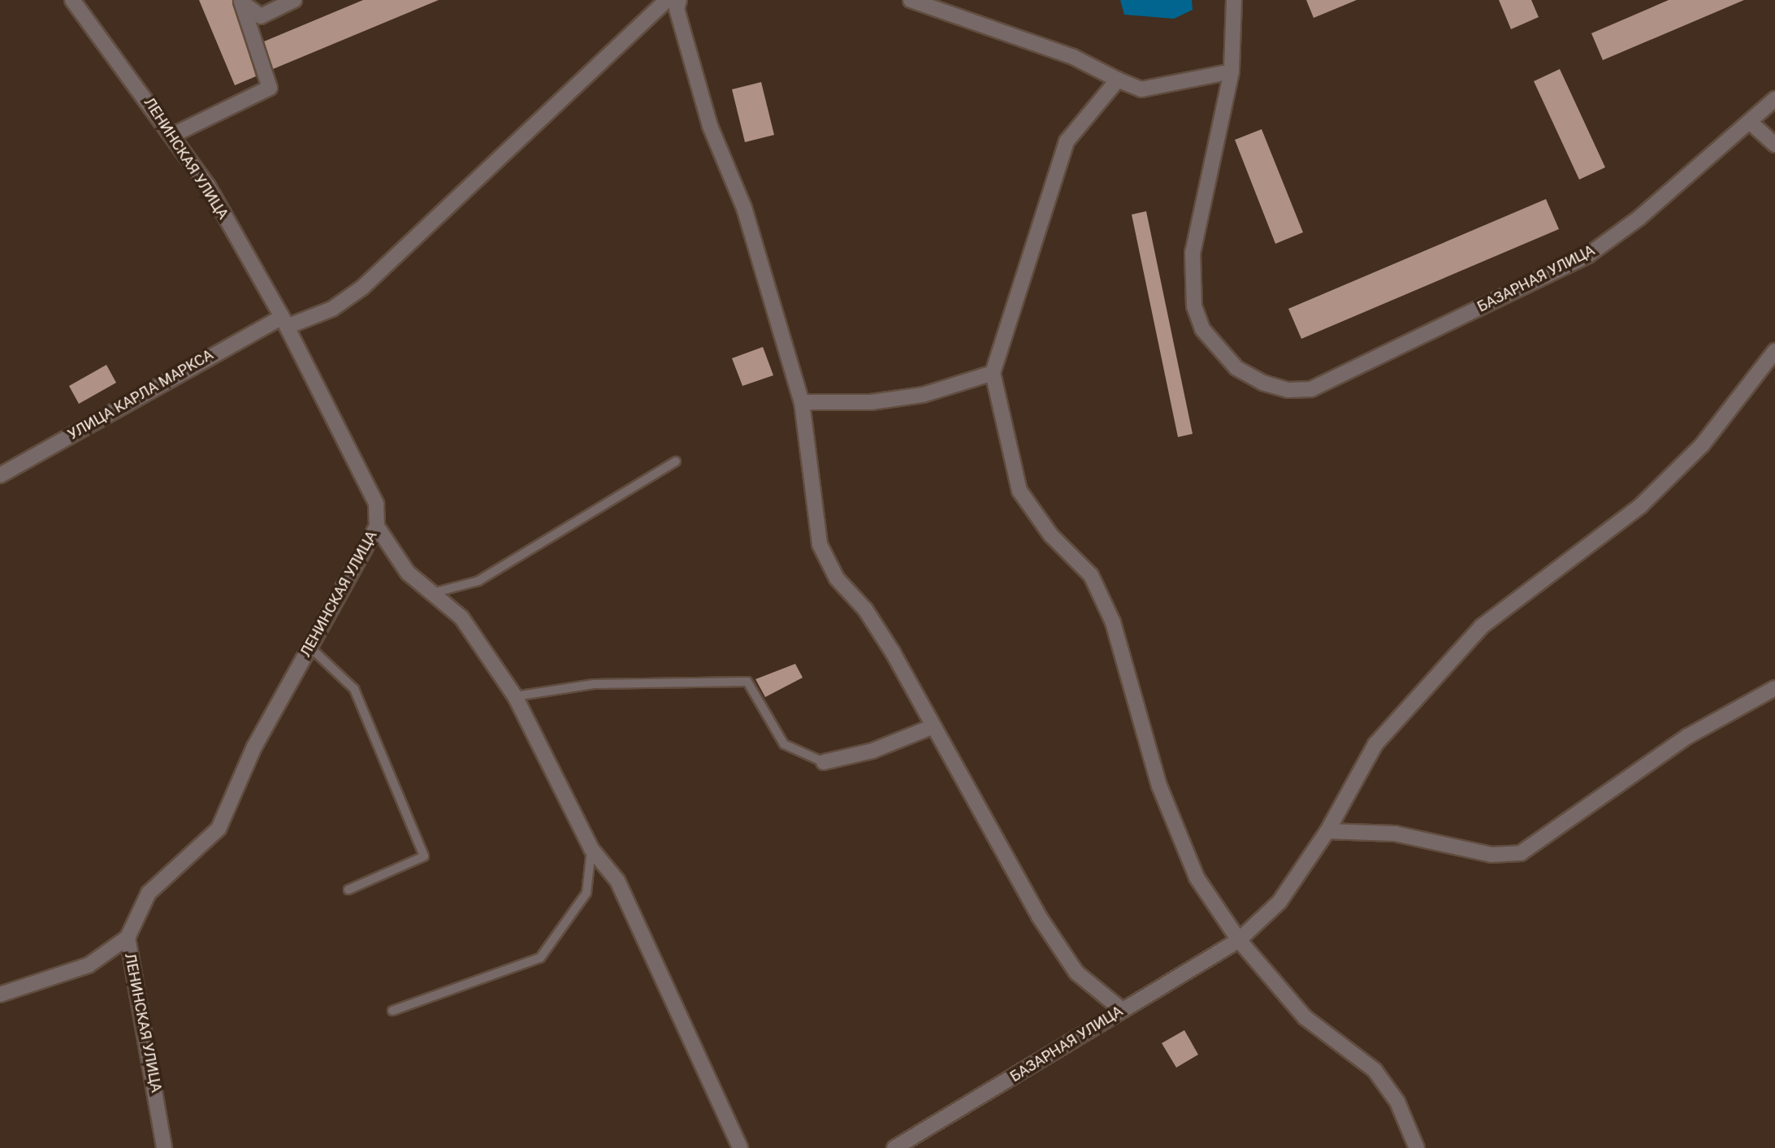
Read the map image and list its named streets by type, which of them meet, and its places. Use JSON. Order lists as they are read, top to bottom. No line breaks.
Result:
{"streets":{"street":["ЛЕНИНСКАЯ УЛИЦА","БАЗАРНАЯ УЛИЦА","УЛИЦА КАРЛА МАРКСА"]},"crossings":[["ЛЕНИНСКАЯ УЛИЦА","УЛИЦА КАРЛА МАРКСА"]]}
